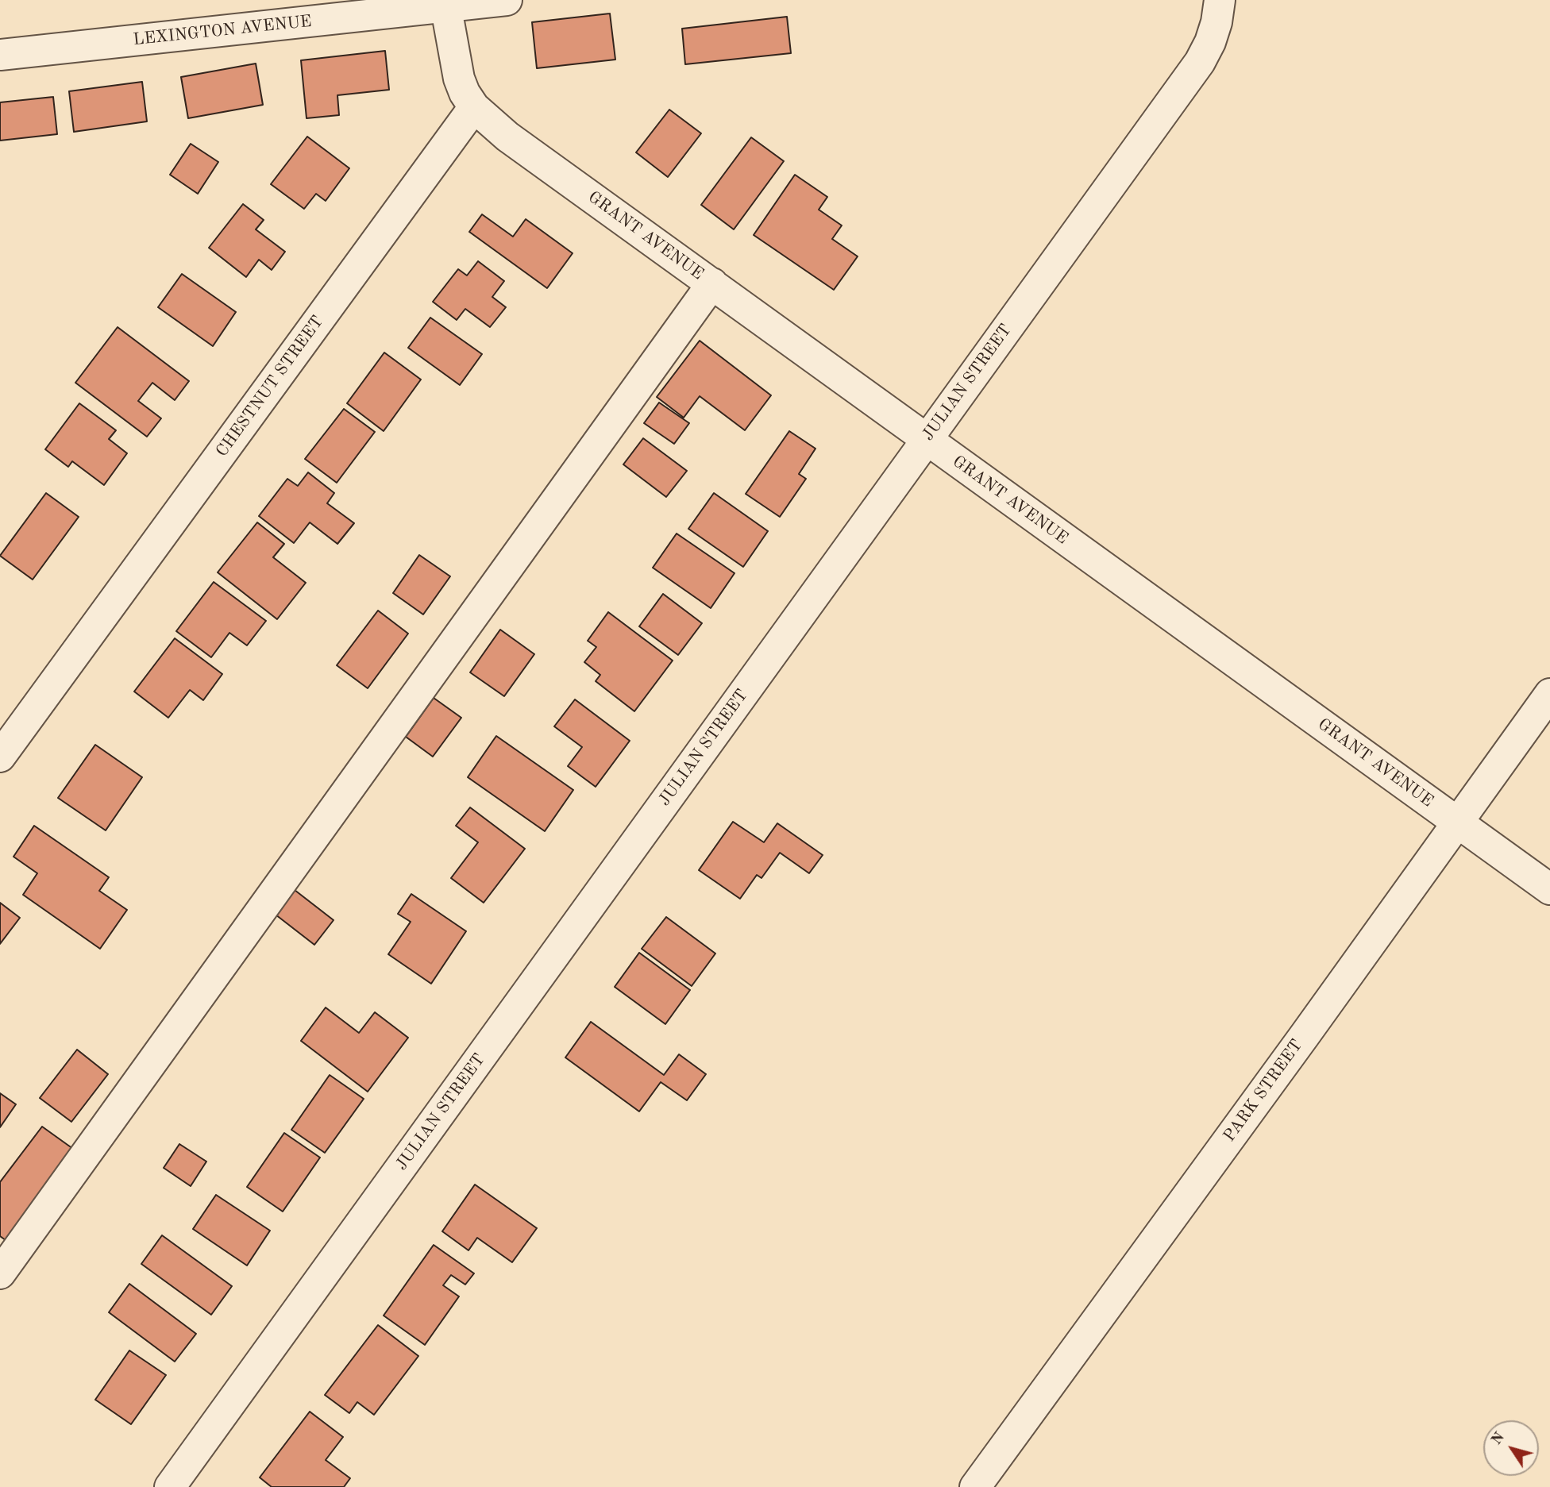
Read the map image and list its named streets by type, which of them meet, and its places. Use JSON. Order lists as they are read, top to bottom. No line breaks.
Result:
{"streets":{"street":["LEXINGTON AVENUE","GRANT AVENUE","JULIAN STREET","CHESTNUT STREET","PARK STREET"]},"crossings":[["GRANT AVENUE","JULIAN STREET"],["GRANT AVENUE","CHESTNUT STREET"],["GRANT AVENUE","PARK STREET"]],"north":"top left"}
